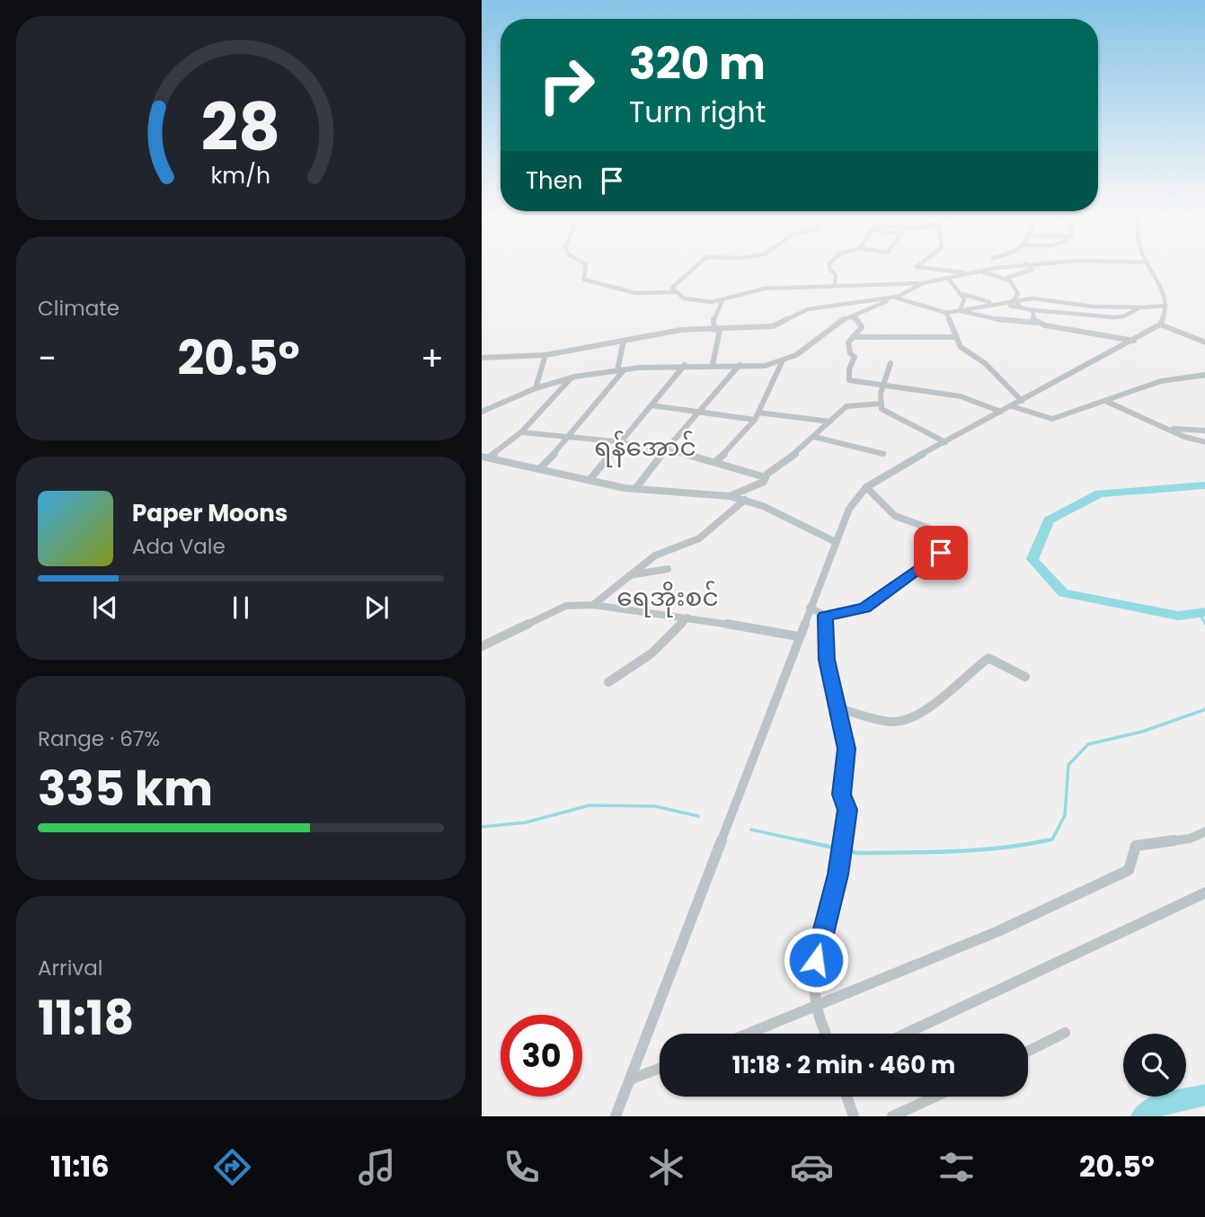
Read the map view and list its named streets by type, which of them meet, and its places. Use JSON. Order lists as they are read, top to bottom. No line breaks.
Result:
{"districts":["ရန်အောင်","ရေအိုးစင်"],"page":{"turn":["320 m","Turn right"],"then":"Then","tile":["Climate",["Range · 67%","335 km"],["Arrival","11:18"]],"heat":["−","20.5°","+"],"song":["Paper Moons","Ada Vale"],"limit":"30","trip":"11:18 · 2 min · 460 m","tabs":["11:16","20.5°"],"gauge":["28","km/h"]}}
